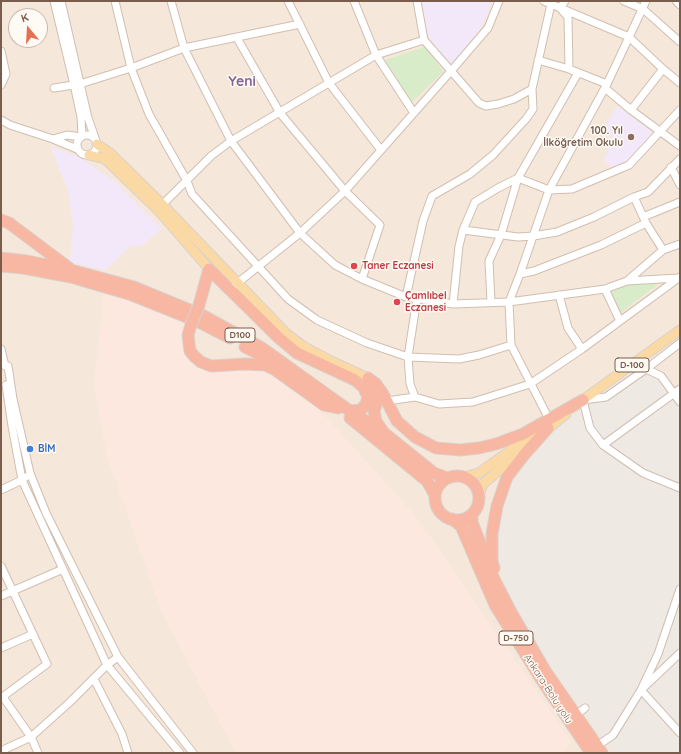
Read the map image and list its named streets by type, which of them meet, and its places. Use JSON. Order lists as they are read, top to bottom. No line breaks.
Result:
{"streets":{"highway":["D100","D-750","Ankara-Bolu yolu"],"main road":["D-100"]},"crossings":[["D100","Ankara-Bolu yolu"]],"districts":["Yeni"],"places":["100. Yıl İlköğretim Okulu","Taner Eczanesi","Çamlıbel Eczanesi","BİM"],"north":"top"}
